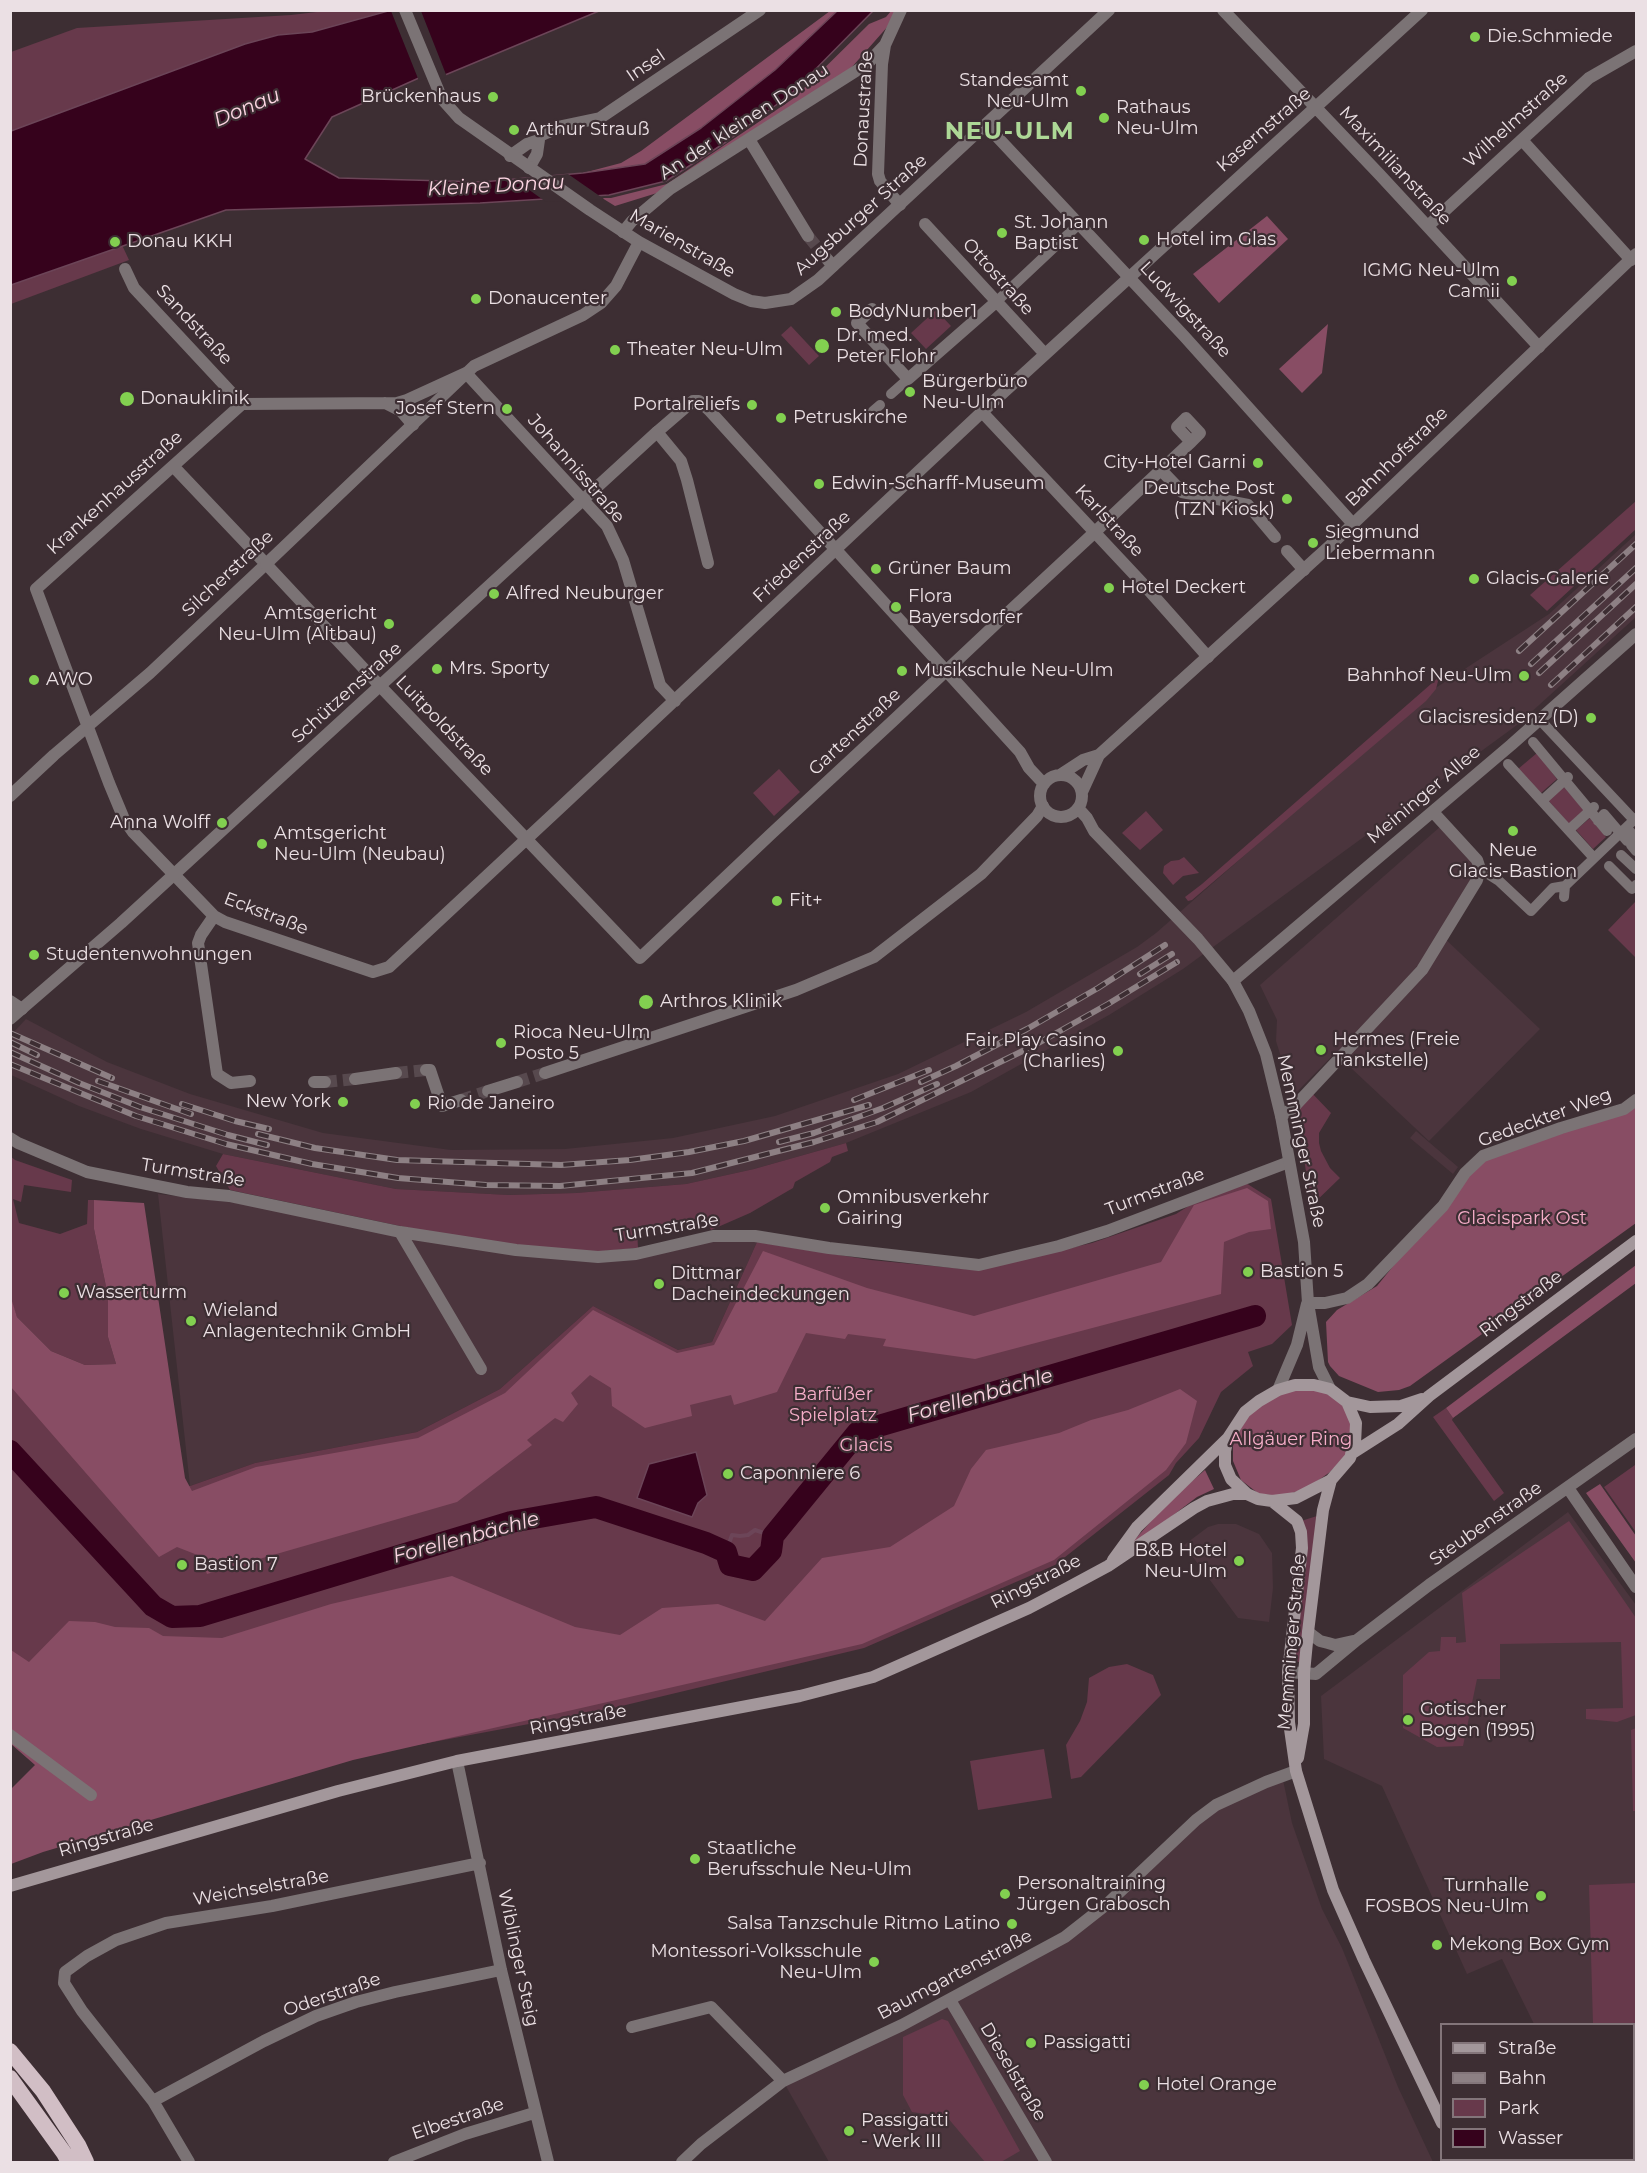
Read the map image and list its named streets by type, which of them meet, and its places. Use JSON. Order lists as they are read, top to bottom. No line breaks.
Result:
{"streets":{"main road":["Memminger Straße","Ringstraße"],"street":["Insel","Donaustraße","Wilhelmstraße","An der kleinen Donau","Kasernstraße","Maximilianstraße","Augsburger Straße","Marienstraße","Ottostraße","Ludwigstraße","Sandstraße","Bahnhofstraße","Johannisstraße","Krankenhausstraße","Karlstraße","Friedenstraße","Silcherstraße","Schützenstraße","Luitpoldstraße","Gartenstraße","Meininger Allee","Eckstraße","Gedeckter Weg","Turmstraße","Steubenstraße","Weichselstraße","Wiblinger Steig","Baumgartenstraße","Oderstraße","Dieselstraße","Elbestraße"]},"crossings":[["Donaustraße","An der kleinen Donau"],["Donaustraße","Augsburger Straße"],["Wilhelmstraße","Maximilianstraße"],["An der kleinen Donau","Marienstraße"],["Kasernstraße","Maximilianstraße"],["Kasernstraße","Ludwigstraße"],["Kasernstraße","Friedenstraße"],["Maximilianstraße","Bahnhofstraße"],["Augsburger Straße","Marienstraße"],["Augsburger Straße","Ludwigstraße"],["Ottostraße","Friedenstraße"],["Ludwigstraße","Bahnhofstraße"],["Ludwigstraße","Friedenstraße"],["Sandstraße","Krankenhausstraße"],["Bahnhofstraße","Karlstraße"],["Bahnhofstraße","Memminger Straße"],["Johannisstraße","Friedenstraße"],["Johannisstraße","Silcherstraße"],["Johannisstraße","Schützenstraße"],["Krankenhausstraße","Luitpoldstraße"],["Krankenhausstraße","Eckstraße"],["Karlstraße","Friedenstraße"],["Karlstraße","Gartenstraße"],["Friedenstraße","Schützenstraße"],["Friedenstraße","Luitpoldstraße"],["Friedenstraße","Eckstraße"],["Silcherstraße","Luitpoldstraße"],["Silcherstraße","Eckstraße"],["Schützenstraße","Luitpoldstraße"],["Schützenstraße","Eckstraße"],["Luitpoldstraße","Gartenstraße"],["Luitpoldstraße","Eckstraße"],["Meininger Allee","Memminger Straße"],["Gedeckter Weg","Memminger Straße"],["Memminger Straße","Turmstraße"],["Memminger Straße","Ringstraße"],["Memminger Straße","Steubenstraße"],["Memminger Straße","Baumgartenstraße"],["Ringstraße","Wiblinger Steig"],["Weichselstraße","Wiblinger Steig"],["Weichselstraße","Oderstraße"],["Wiblinger Steig","Oderstraße"],["Wiblinger Steig","Elbestraße"],["Baumgartenstraße","Dieselstraße"]],"districts":["NEU-ULM"],"water":["Donau","Kleine Donau","Forellenbächle"],"parks":["Glacispark Ost","Barfüßer Spielplatz","Allgäuer Ring","Glacis"],"places":["Die.Schmiede","Standesamt Neu-Ulm","Brückenhaus","Rathaus Neu-Ulm","Arthur Strauß","St. Johann Baptist","Hotel im Glas","Donau KKH","IGMG Neu-Ulm Camii","Donaucenter","BodyNumber1","Dr. med. Peter Flohr","Theater Neu-Ulm","Bürgerbüro Neu-Ulm","Donauklinik","Portalreliefs","Josef Stern","Petruskirche","City-Hotel Garni","Edwin-Scharff-Museum","Deutsche Post (TZN Kiosk)","Siegmund Liebermann","Grüner Baum","Glacis-Galerie","Hotel Deckert","Alfred Neuburger","Flora Bayersdorfer","Amtsgericht Neu-Ulm (Altbau)","Mrs. Sporty","Musikschule Neu-Ulm","Bahnhof Neu-Ulm","AWO","Glacisresidenz (D)","Anna Wolff","Neue Glacis-Bastion","Amtsgericht Neu-Ulm (Neubau)","Fit+","Studentenwohnungen","Arthros Klinik","Rioca Neu-Ulm Posto 5","Hermes (Freie Tankstelle)","Fair Play Casino (Charlies)","New York","Rio de Janeiro","Omnibusverkehr Gairing","Bastion 5","Dittmar Dacheindeckungen","Wasserturm","Wieland Anlagentechnik GmbH","Caponniere 6","B&B Hotel Neu-Ulm","Bastion 7","Gotischer Bogen (1995)","Staatliche Berufsschule Neu-Ulm","Personaltraining Jürgen Grabosch","Turnhalle FOSBOS Neu-Ulm","Salsa Tanzschule Ritmo Latino","Mekong Box Gym","Montessori-Volksschule Neu-Ulm","Passigatti","Hotel Orange","Passigatti - Werk III"],"legend":["Straße","Bahn","Park","Wasser"]}
